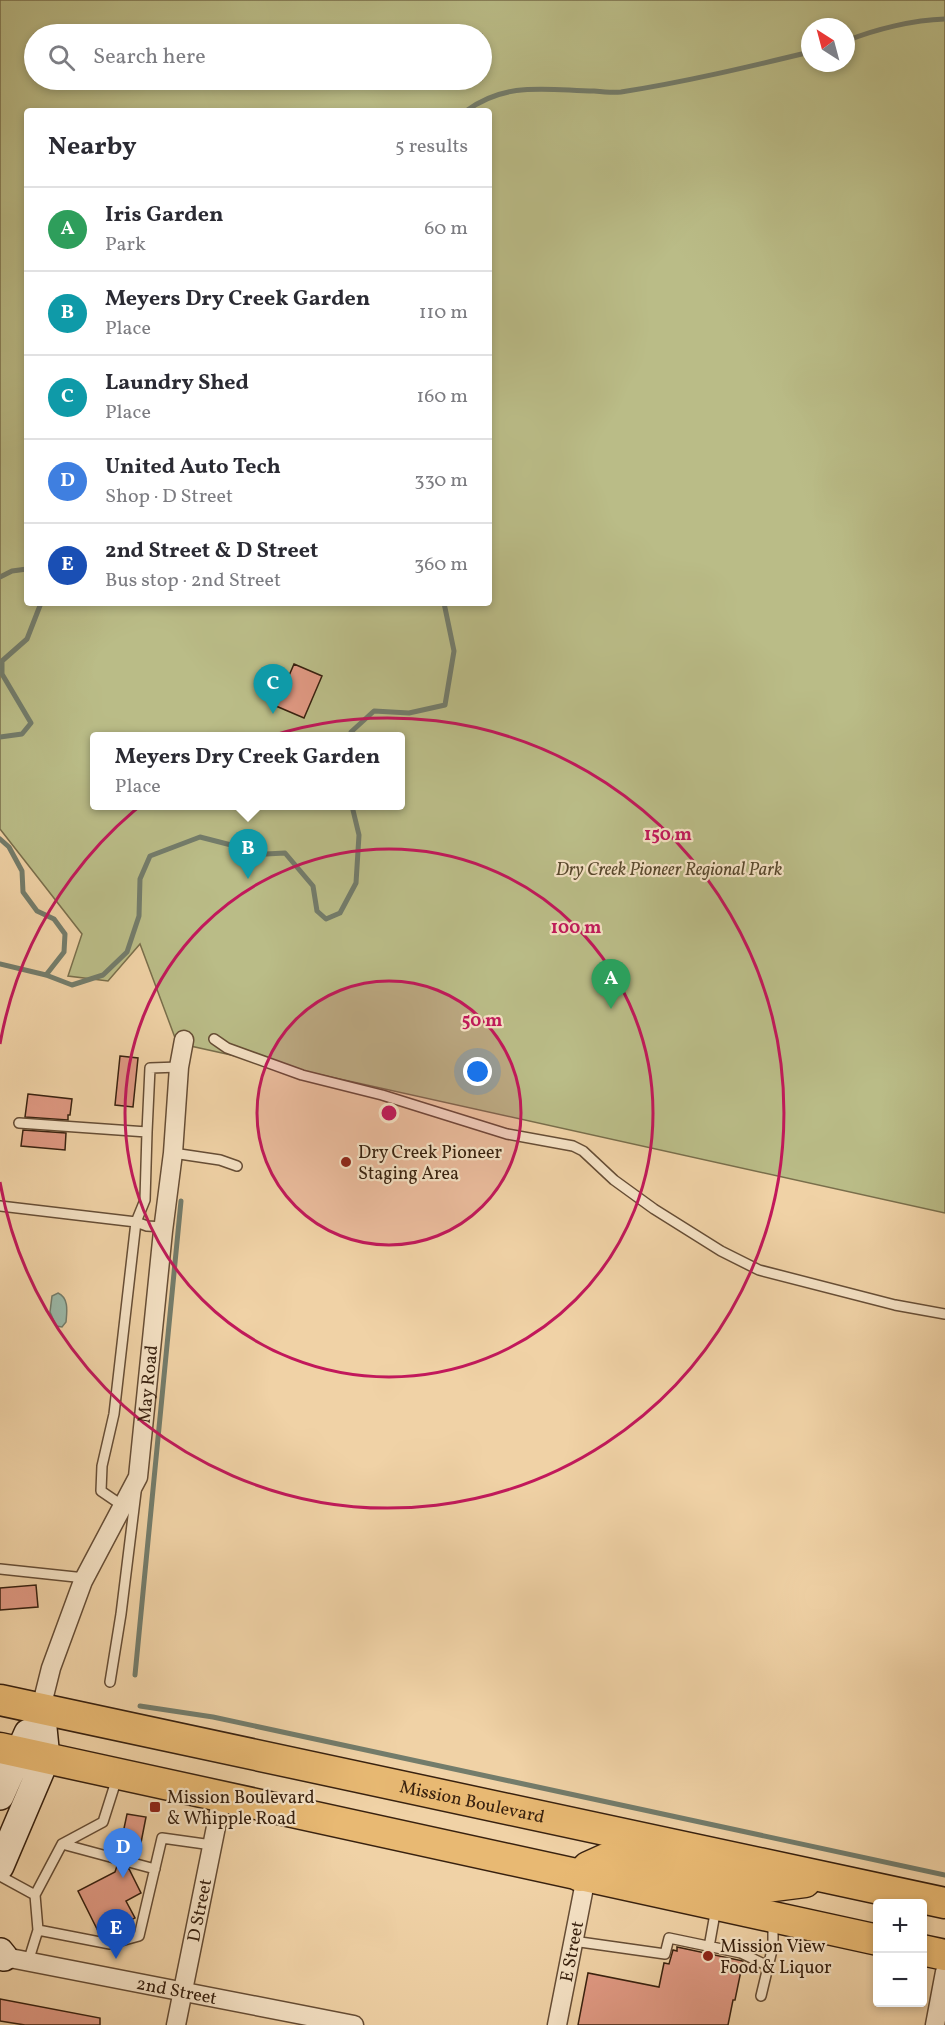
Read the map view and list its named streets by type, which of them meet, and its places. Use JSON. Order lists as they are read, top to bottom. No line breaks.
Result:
{"streets":{"main road":["Mission Boulevard"],"street":["May Road","D Street","E Street","2nd Street"]},"crossings":[["May Road","Mission Boulevard"],["D Street","2nd Street"]],"parks":["Dry Creek Pioneer Regional Park"],"places":{"other":["Dry Creek Pioneer Staging Area","Mission View Food & Liquor"],"transit":["Mission Boulevard & Whipple Road"]},"north":"top left","page":{"search":"Search here","heading":["Nearby","5 results"],"list":[{"mark":"A","name":"Iris Garden","note":"Park","value":"60 m"},{"mark":"B","name":"Meyers Dry Creek Garden","note":"Place","value":"110 m"},{"mark":"C","name":"Laundry Shed","note":"Place","value":"160 m"},{"mark":"D","name":"United Auto Tech","note":"Shop · D Street","value":"330 m"},{"mark":"E","name":"2nd Street & D Street","note":"Bus stop · 2nd Street","value":"360 m"}],"pins":["C","B","A","D","E"],"popup":["Meyers Dry Creek Garden","Place"],"map_buttons":["+","−"]},"rings":["150 m","100 m","50 m"]}
